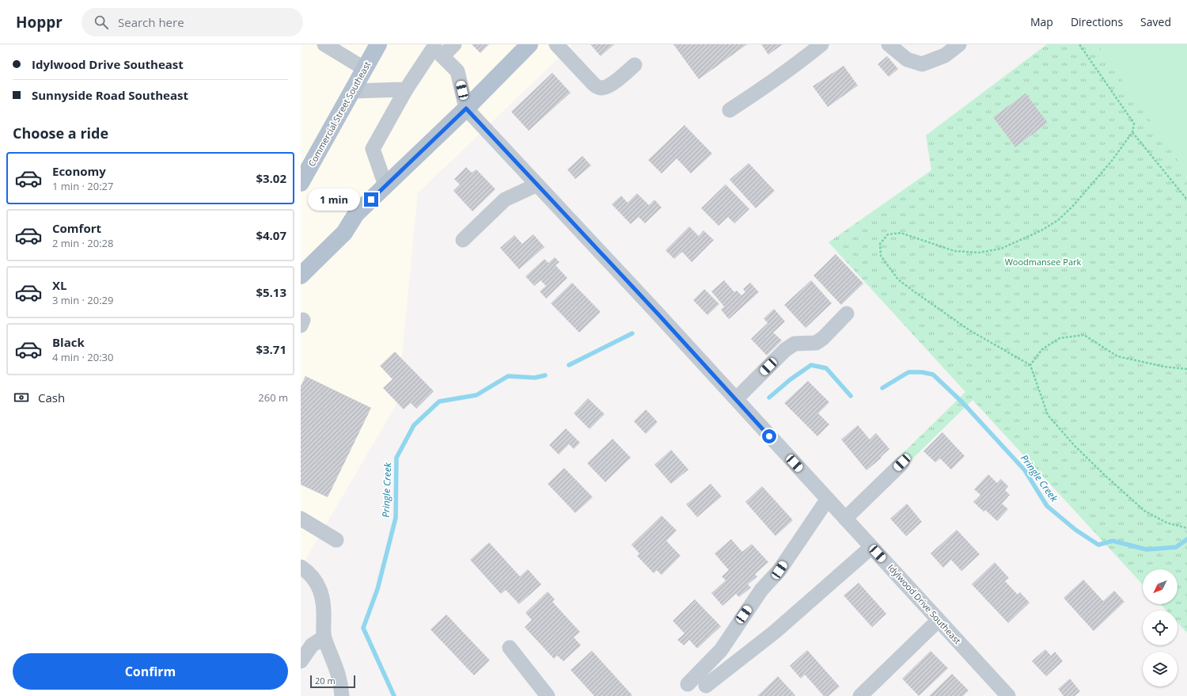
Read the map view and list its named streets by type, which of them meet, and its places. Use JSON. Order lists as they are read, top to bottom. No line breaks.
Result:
{"streets":{"main road":["Commercial Street Southeast"],"street":["Idylwood Drive Southeast"]},"water":["Pringle Creek"],"parks":["Woodmansee Park"],"scale_bar":"20 m","north":"bottom left","page":{"header":"Hoppr","search":"Search here","nav":["Map","Directions","Saved"],"banner":["Idylwood Drive Southeast","Sunnyside Road Southeast"],"heading":"Choose a ride","list":[{"name":"Economy","note":"1 min · 20:27","value":"$3.02"},{"name":"Comfort","note":"2 min · 20:28","value":"$4.07"},{"name":"XL","note":"3 min · 20:29","value":"$5.13"},{"name":"Black","note":"4 min · 20:30","value":"$3.71"}],"bubble":"1 min","pay":["Cash","260 m"],"buttons":"Confirm","scale":"20 m"}}
